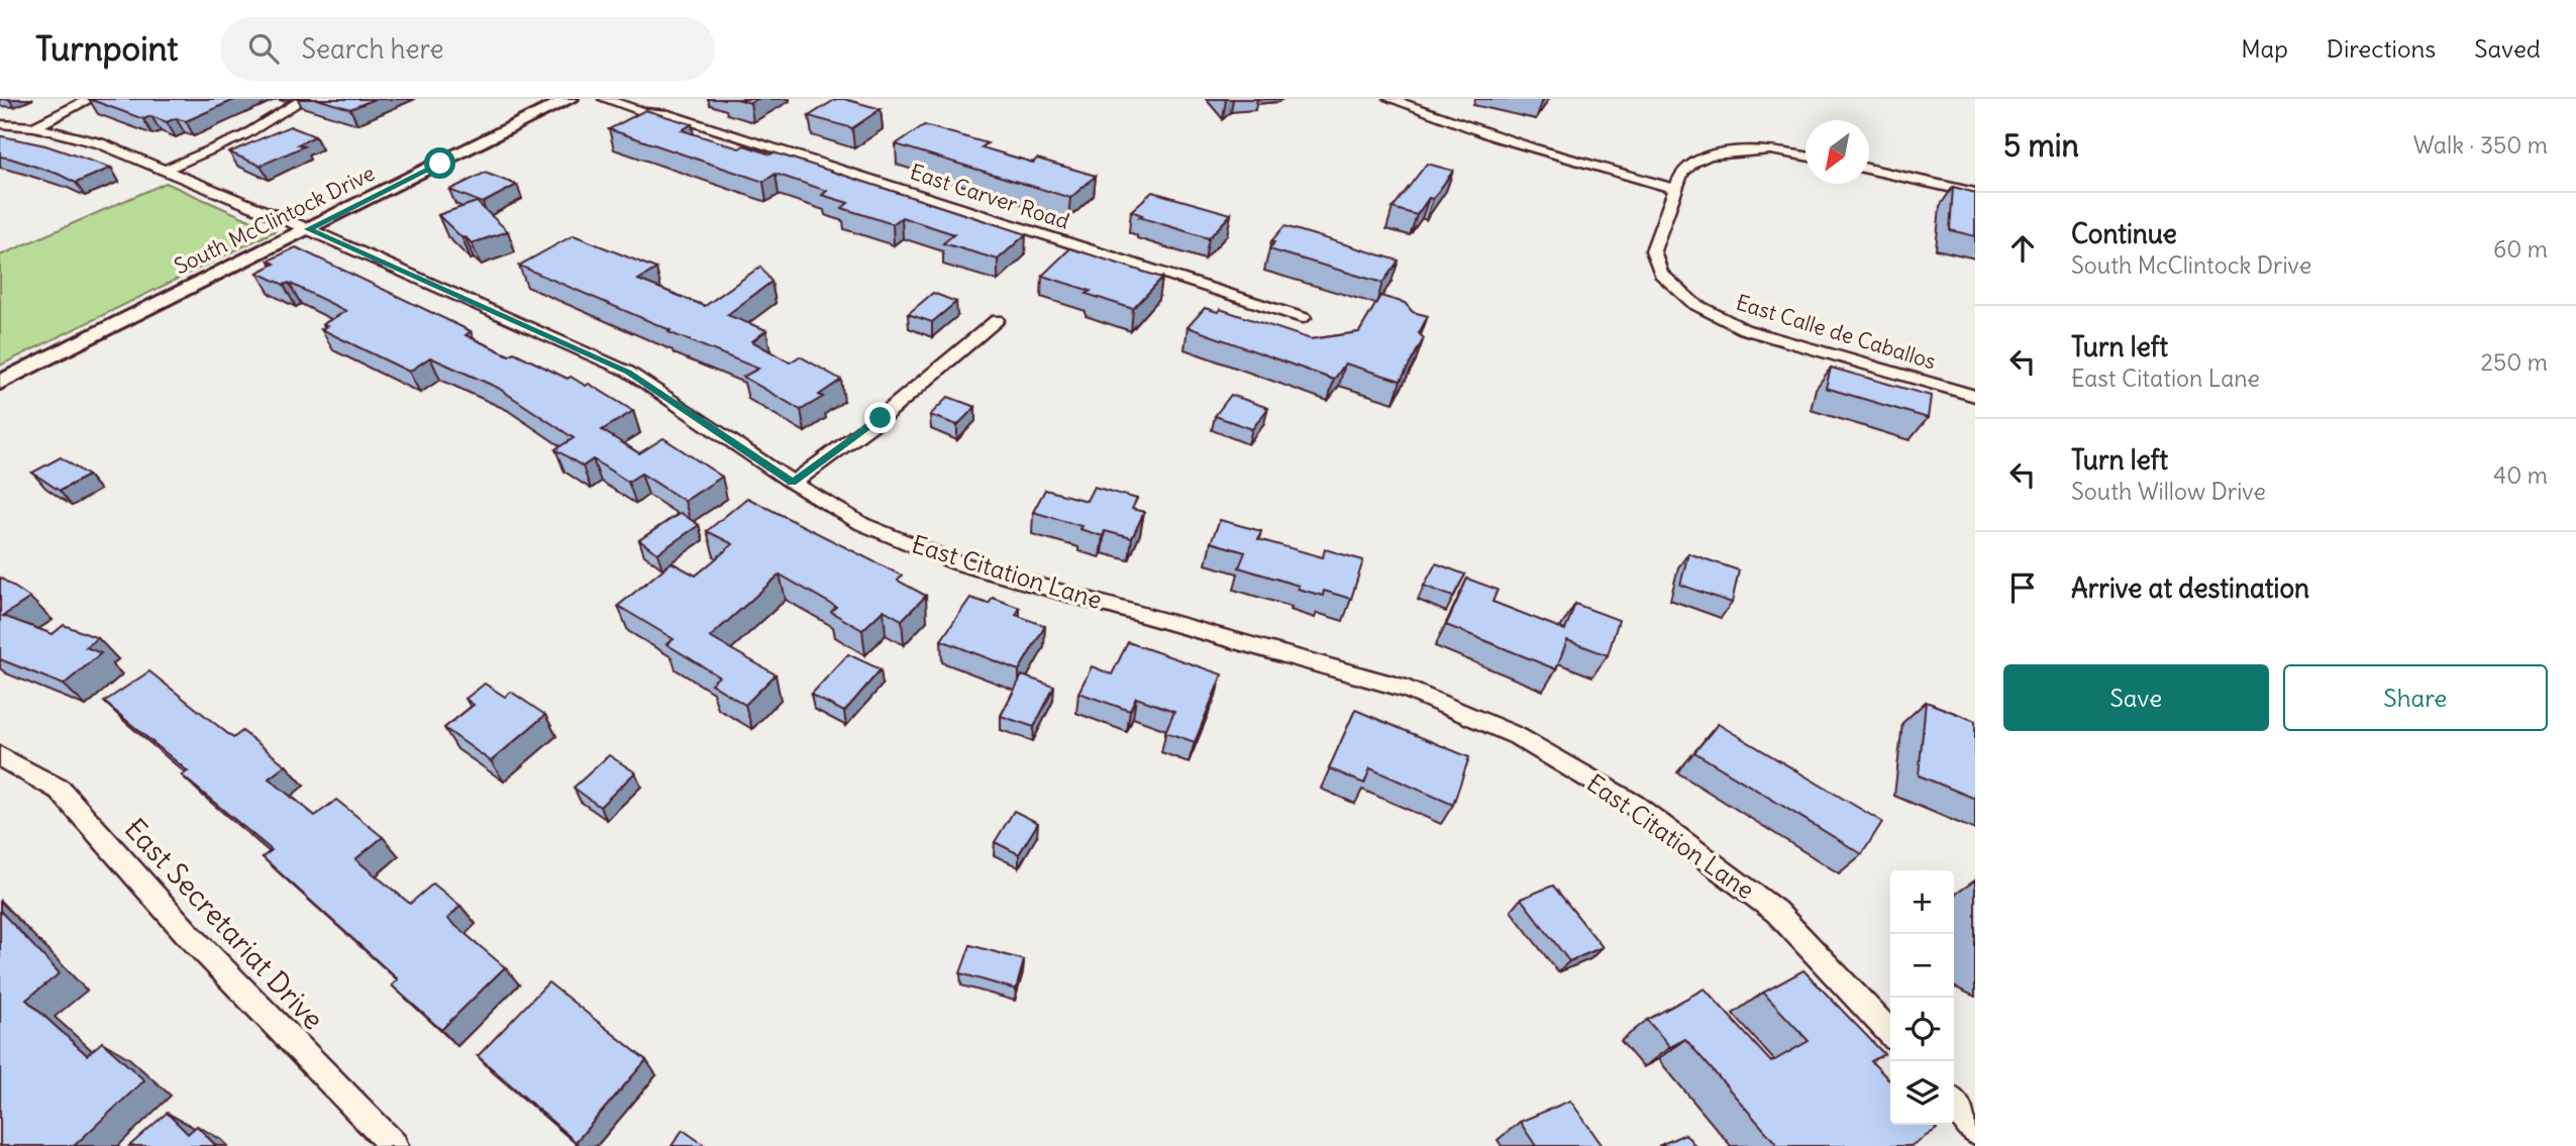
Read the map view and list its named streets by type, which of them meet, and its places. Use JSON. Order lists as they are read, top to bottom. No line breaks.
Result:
{"streets":{"main road":["South McClintock Drive"],"street":["East Carver Road","East Calle de Caballos","East Citation Lane","East Secretariat Drive"]},"crossings":[["South McClintock Drive","East Citation Lane"]],"north":"bottom left","page":{"header":"Turnpoint","search":"Search here","nav":["Map","Directions","Saved"],"heading":["5 min","Walk · 350 m"],"list":[["Continue","South McClintock Drive","60 m"],["Turn left","East Citation Lane","250 m"],["Turn left","South Willow Drive","40 m"],"Arrive at destination"],"buttons":["Save","Share"],"map_buttons":["+","−"]}}
